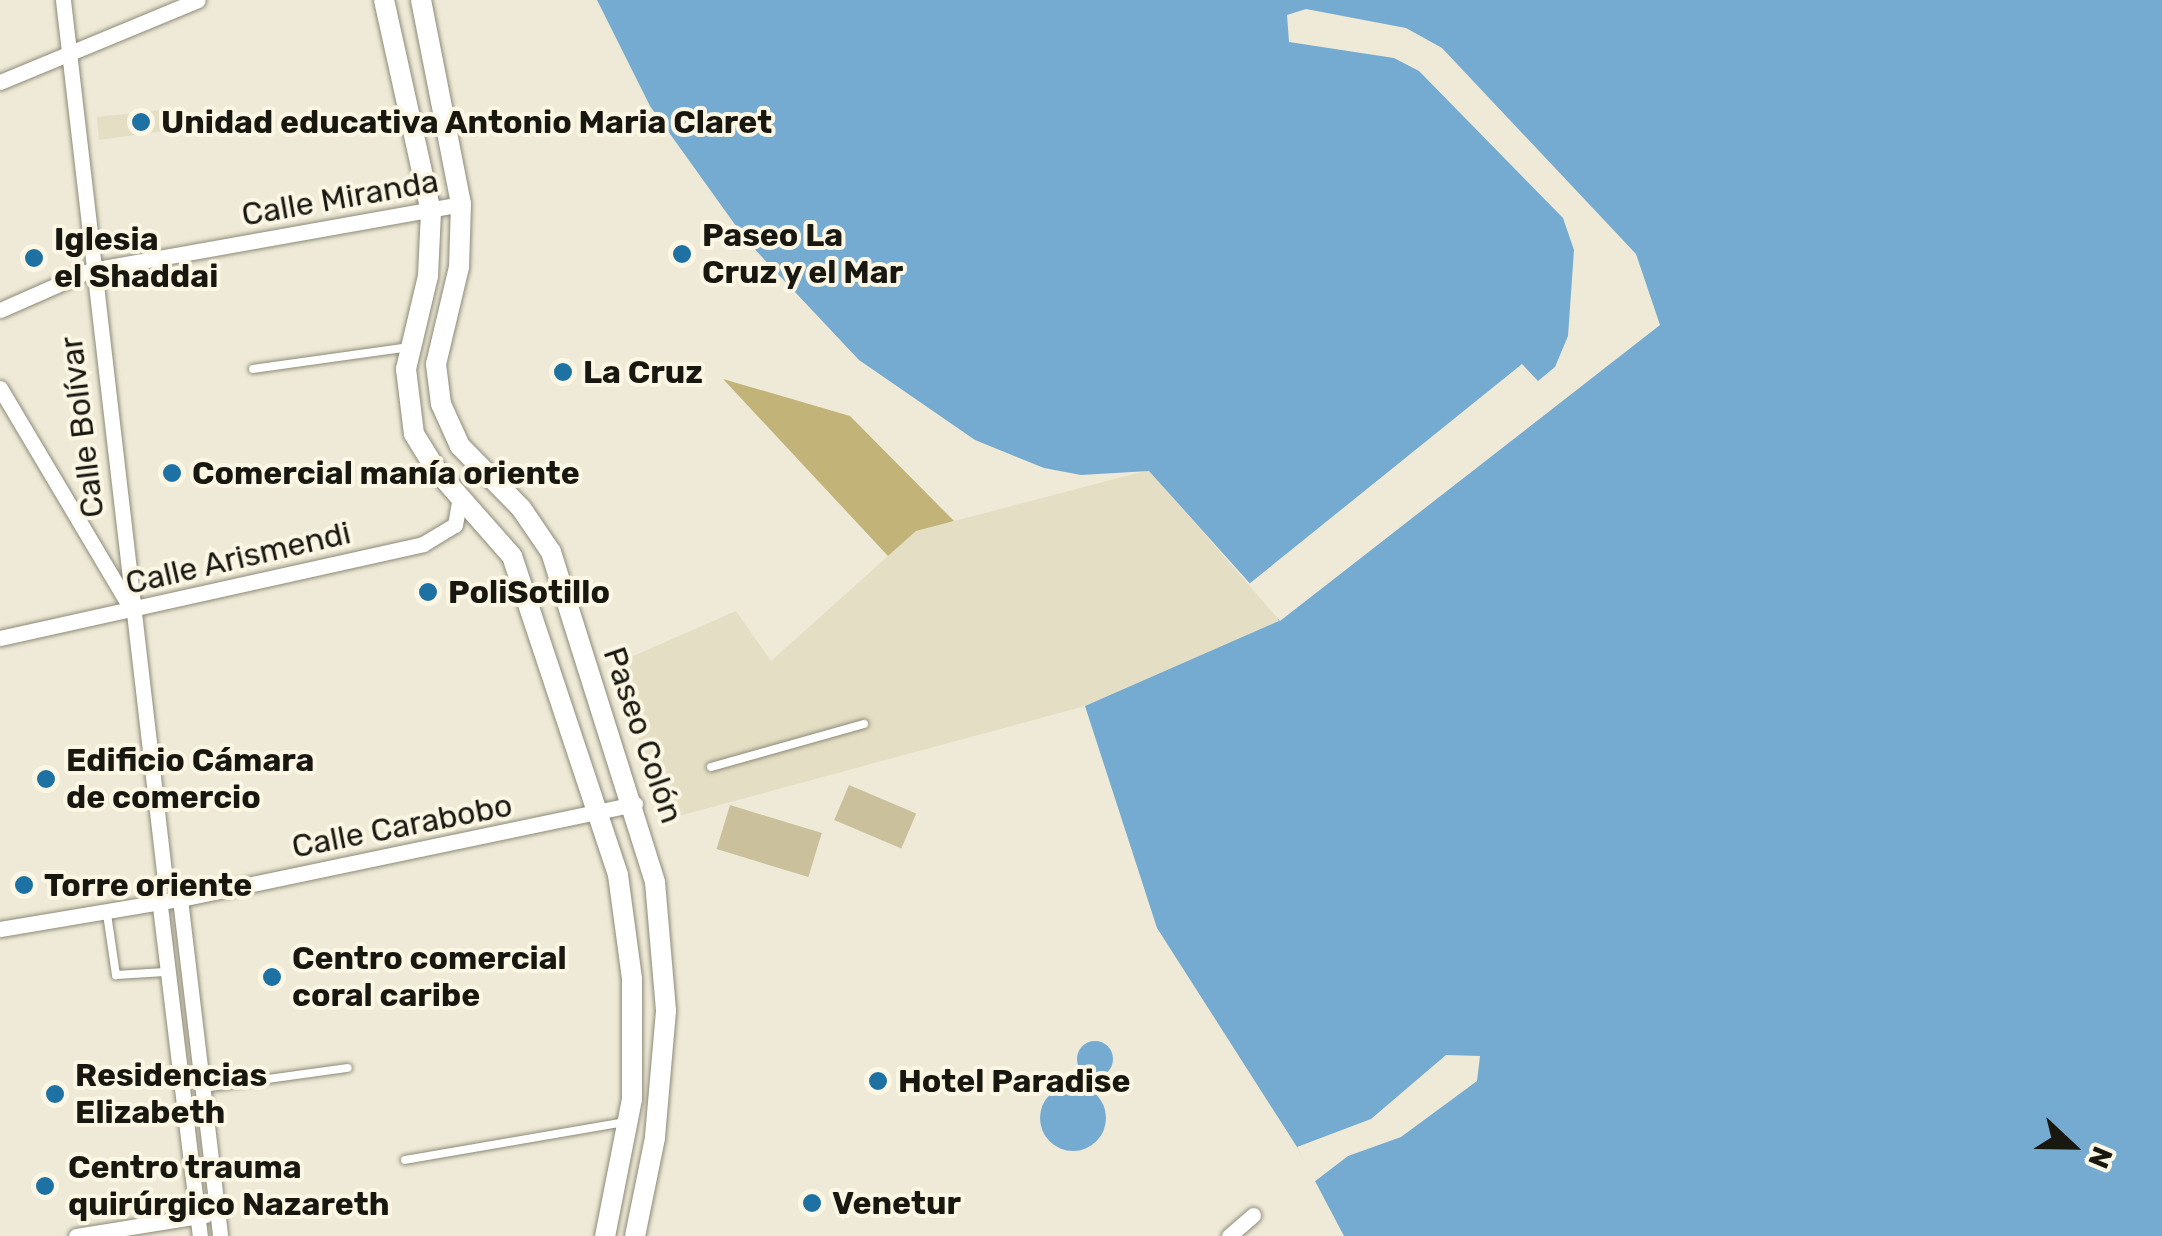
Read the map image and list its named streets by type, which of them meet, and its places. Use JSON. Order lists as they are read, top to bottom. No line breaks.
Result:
{"streets":{"street":["Calle Miranda","Calle Bolívar","Calle Arismendi","Paseo Colón","Calle Carabobo"]},"crossings":[["Calle Miranda","Calle Bolívar"],["Calle Miranda","Paseo Colón"],["Calle Bolívar","Calle Arismendi"],["Calle Arismendi","Paseo Colón"],["Paseo Colón","Calle Carabobo"]],"places":["Unidad educativa Antonio Maria Claret","Paseo La Cruz y el Mar","Iglesia el Shaddai","La Cruz","Comercial manía oriente","PoliSotillo","Edificio Cámara de comercio","Torre oriente","Centro comercial coral caribe","Hotel Paradise","Residencias Elizabeth","Centro trauma quirúrgico Nazareth","Venetur"],"north":"right"}
